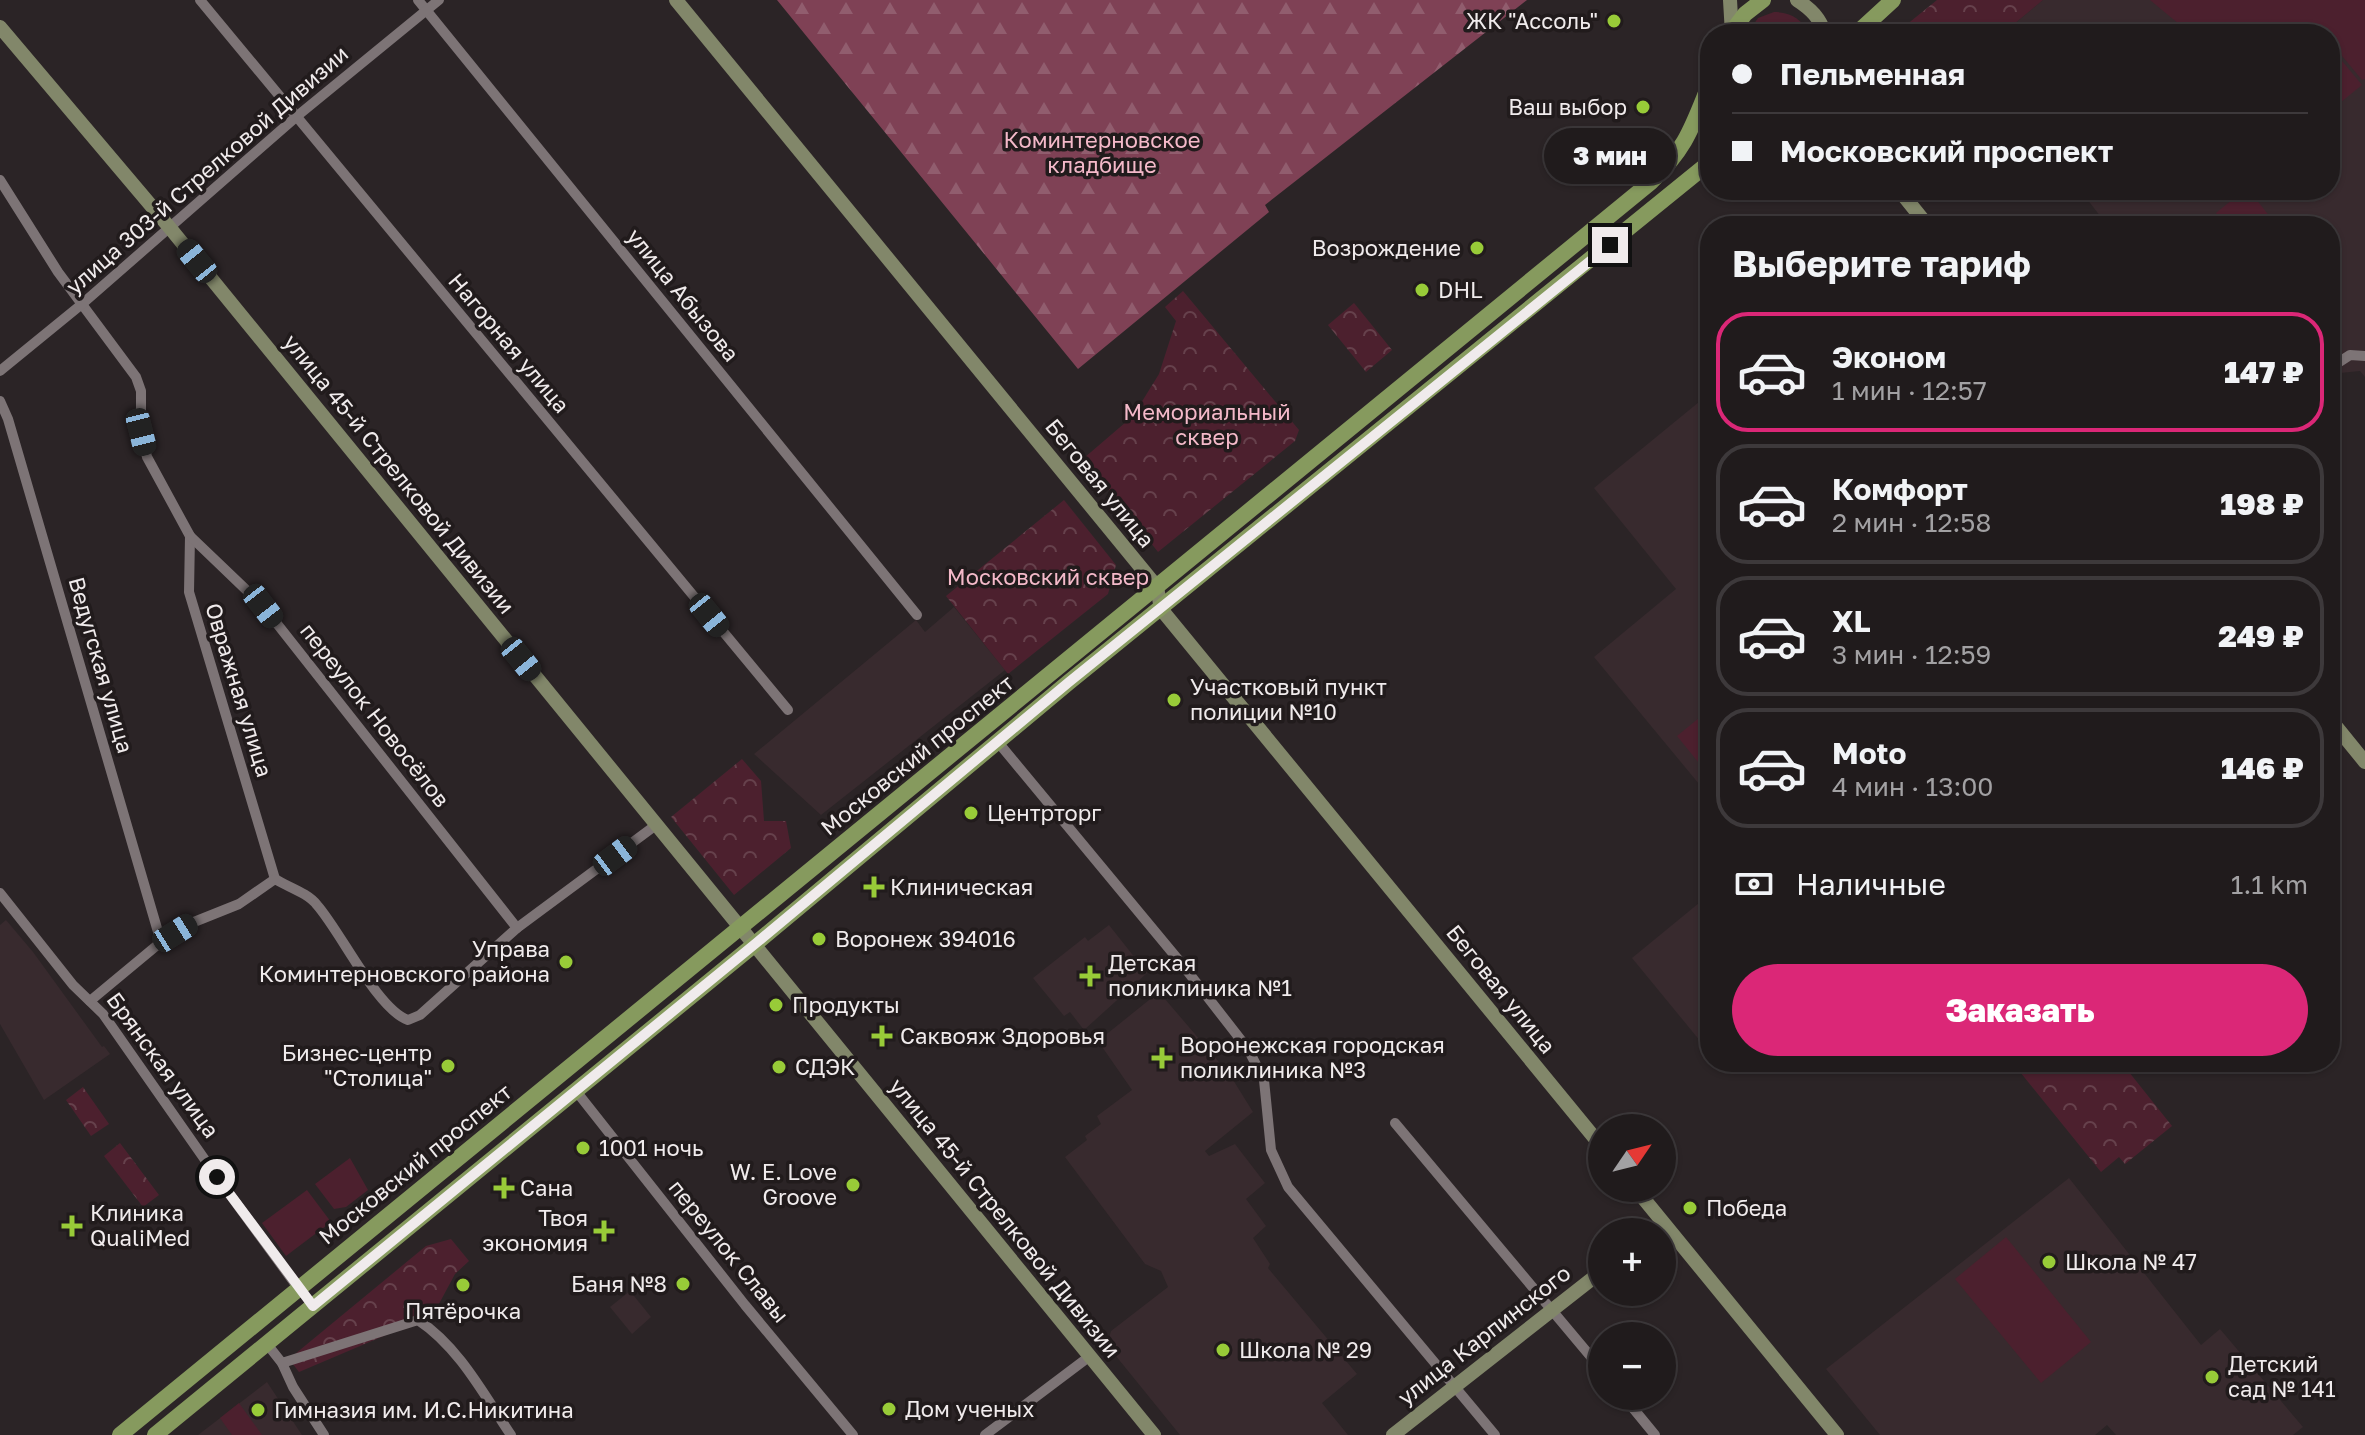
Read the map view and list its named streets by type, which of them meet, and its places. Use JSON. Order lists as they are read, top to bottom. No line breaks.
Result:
{"streets":{"main road":["Московский проспект"],"street":["улица 303-й Стрелковой Дивизии","улица Абызова","Нагорная улица","улица 45-й Стрелковой Дивизии","Беговая улица","Ведугская улица","Овражная улица","переулок Новосёлов","Брянская улица","переулок Славы","улица Карпинского"]},"crossings":[["улица 303-й Стрелковой Дивизии","улица Абызова"],["улица 303-й Стрелковой Дивизии","Нагорная улица"],["улица 303-й Стрелковой Дивизии","улица 45-й Стрелковой Дивизии"],["улица 303-й Стрелковой Дивизии","Овражная улица"],["улица 45-й Стрелковой Дивизии","Московский проспект"],["Беговая улица","Московский проспект"],["Овражная улица","переулок Новосёлов"],["Московский проспект","Брянская улица"],["Московский проспект","переулок Славы"]],"parks":["Коминтерновское кладбище","Мемориальный сквер","Московский сквер"],"places":{"other":["ЖК \"Ассоль\"","Ваш выбор","Возрождение","DHL","Участковый пункт полиции №10","Центрторг","Воронеж 394016","Управа Коминтерновского района","Продукты","Бизнес-центр \"Столица\"","СДЭК","1001 ночь","W. E. Love Groove","Победа","Школа № 47","Баня №8","Пятёрочка","Школа № 29","Детский сад № 141","Дом ученых","Гимназия им. И.С.Никитина"],"health":["Клиническая","Детская поликлиника №1","Саквояж Здоровья","Воронежская городская поликлиника №3","Сана","Клиника QualiMed","Твоя экономия"]},"north":"top right","page":{"banner":["Пельменная","Московский проспект"],"bubble":"3 мин","heading":"Выберите тариф","list":[{"name":"Эконом","note":"1 мин · 12:57","value":"147 ₽"},{"name":"Комфорт","note":"2 мин · 12:58","value":"198 ₽"},{"name":"XL","note":"3 мин · 12:59","value":"249 ₽"},{"name":"Moto","note":"4 мин · 13:00","value":"146 ₽"}],"pay":["Наличные","1.1 km"],"buttons":"Заказать","map_buttons":["+","−"]}}
